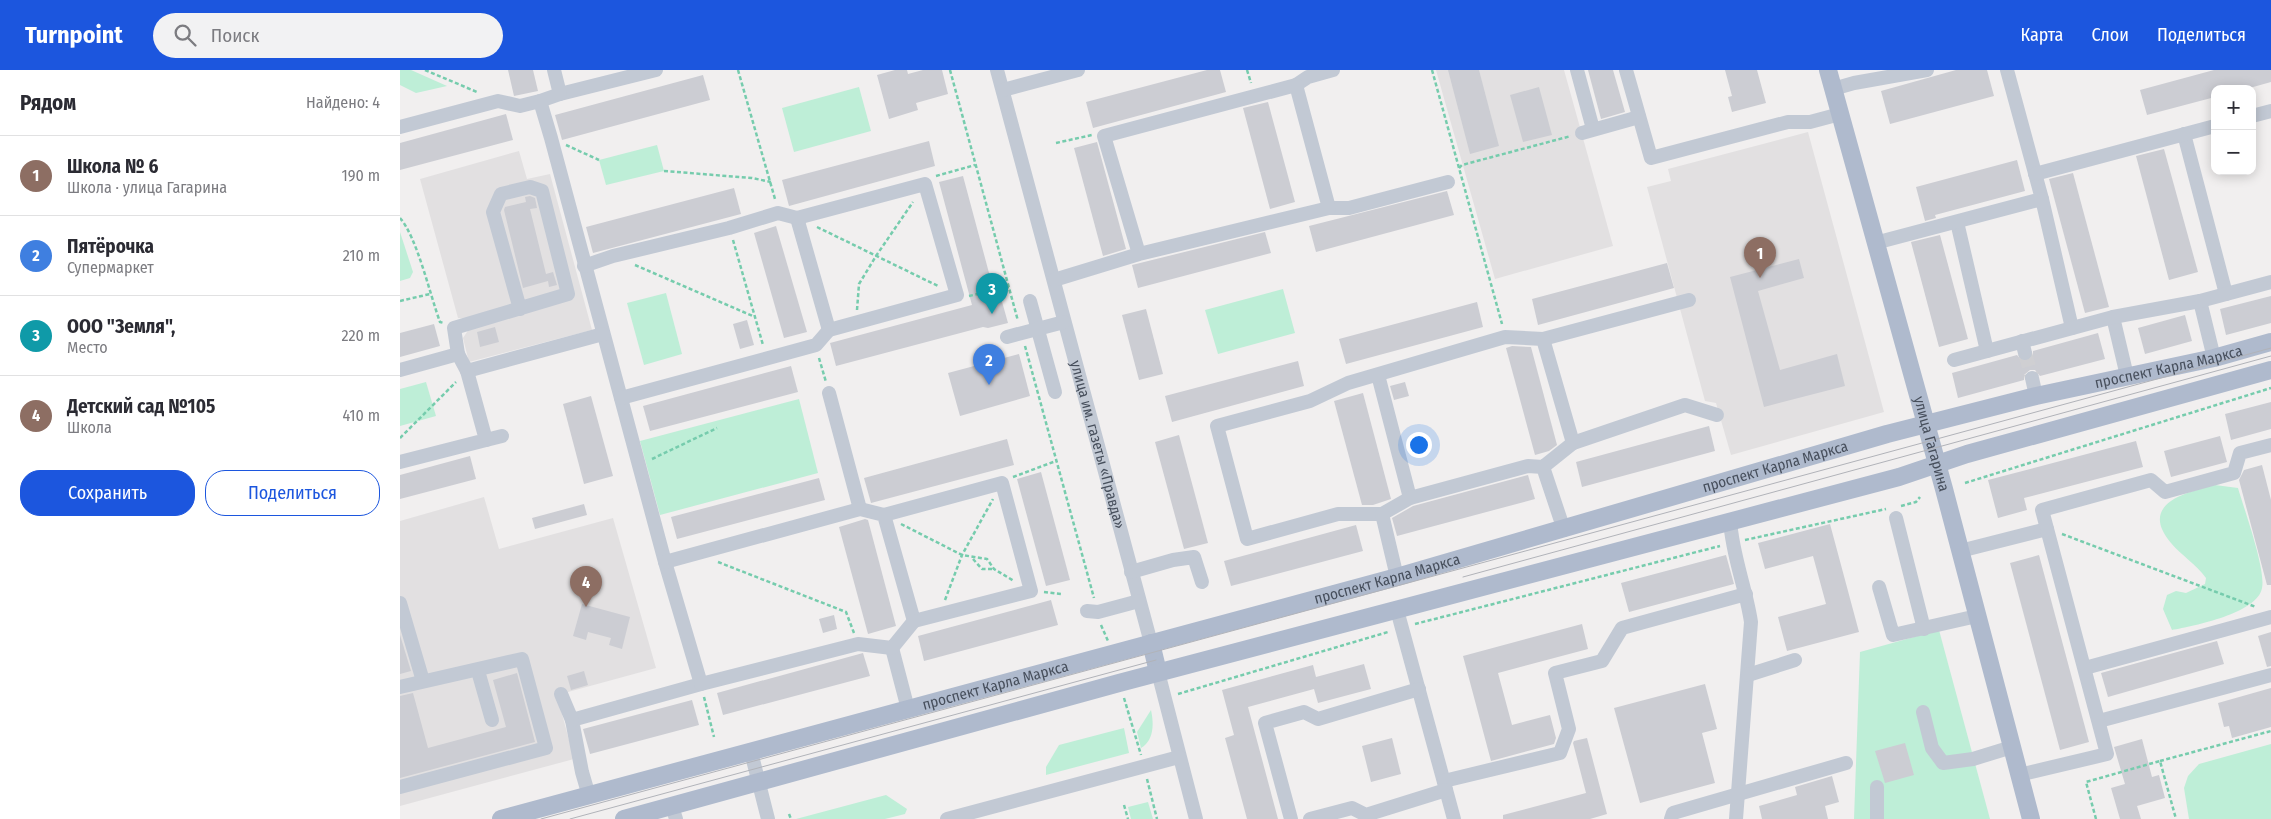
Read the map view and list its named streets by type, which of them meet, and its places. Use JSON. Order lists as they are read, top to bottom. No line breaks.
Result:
{"streets":{"main road":["проспект Карла Маркса","улица Гагарина","улица им. газеты «Правда»"]},"crossings":[["проспект Карла Маркса","улица Гагарина"],["проспект Карла Маркса","улица им. газеты «Правда»"]],"page":{"header":"Turnpoint","search":"Поиск","nav":["Карта","Слои","Поделиться"],"heading":["Рядом","Найдено: 4"],"map_buttons":["+","−"],"list":[{"mark":"1","name":"Школа № 6","note":"Школа · улица Гагарина","value":"190 m"},{"mark":"2","name":"Пятёрочка","note":"Супермаркет","value":"210 m"},{"mark":"3","name":"ООО \"Земля\",","note":"Место","value":"220 m"},{"mark":"4","name":"Детский сад №105","note":"Школа","value":"410 m"}],"pins":["1","3","2","4"],"buttons":["Сохранить","Поделиться"]}}
